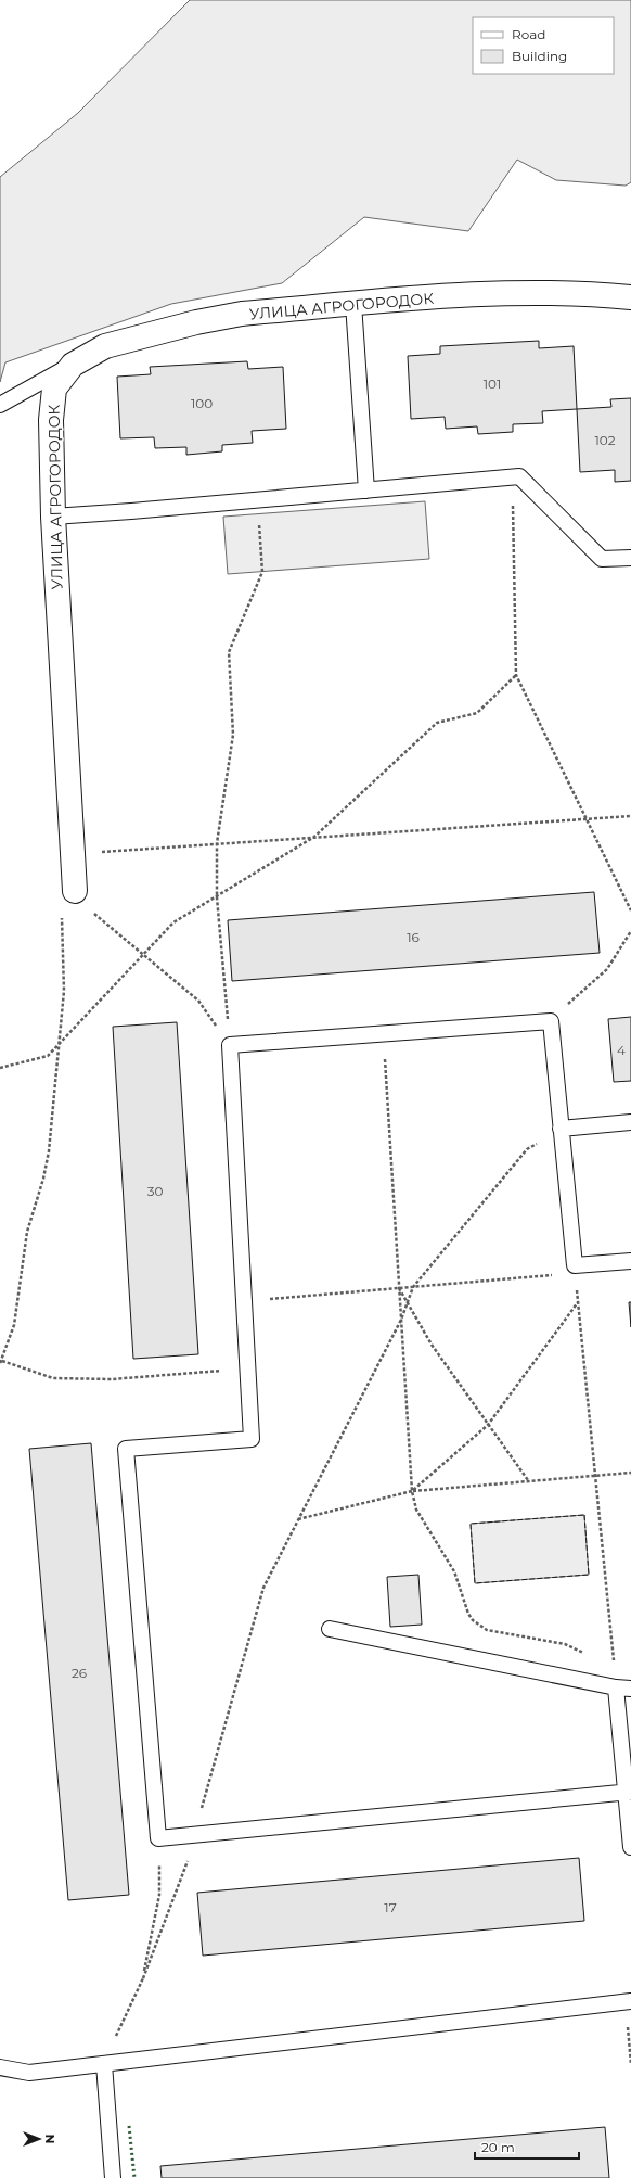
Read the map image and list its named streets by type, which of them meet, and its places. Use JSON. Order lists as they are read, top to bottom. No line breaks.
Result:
{"streets":{"street":["УЛИЦА АГРОГОРОДОК"]},"house_numbers":["101","100","102","16","4","30","26","17"],"legend":["Road","Building"],"scale_bar":"20 m","north":"right"}
